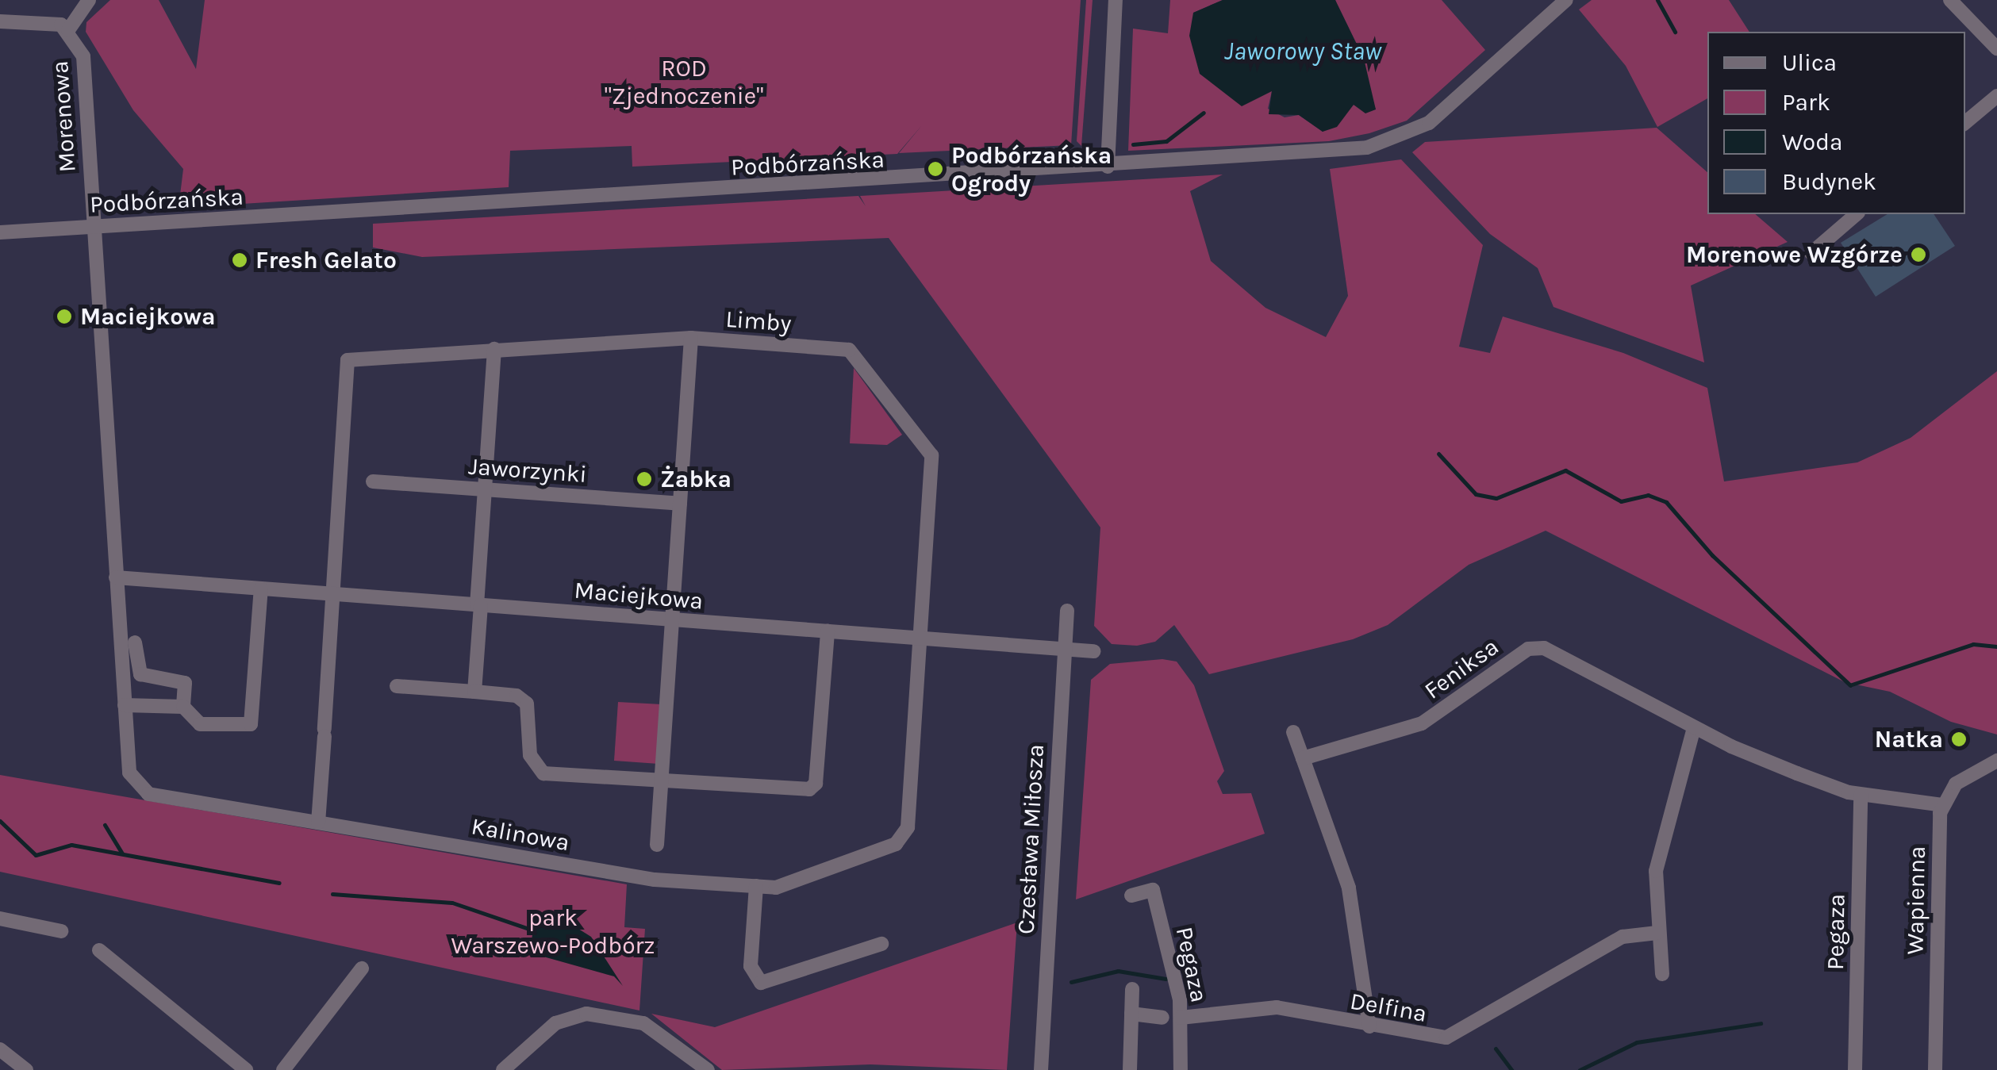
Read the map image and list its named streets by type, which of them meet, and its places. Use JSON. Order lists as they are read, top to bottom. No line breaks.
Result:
{"streets":{"street":["Morenowa","Podbórzańska","Limby","Jaworzynki","Maciejkowa","Feniksa","Kalinowa","Czesława Miłosza","Wapienna","Pegaza","Delfina"]},"crossings":[["Morenowa","Podbórzańska"],["Limby","Maciejkowa"],["Limby","Kalinowa"],["Maciejkowa","Kalinowa"],["Maciejkowa","Czesława Miłosza"],["Feniksa","Wapienna"],["Feniksa","Pegaza"],["Pegaza","Delfina"]],"water":["Jaworowy Staw"],"parks":["ROD \"Zjednoczenie\"","park Warszewo-Podbórz"],"places":["Podbórzańska Ogrody","Morenowe Wzgórze","Fresh Gelato","Maciejkowa","Żabka","Natka"],"legend":["Ulica","Park","Woda","Budynek"]}
